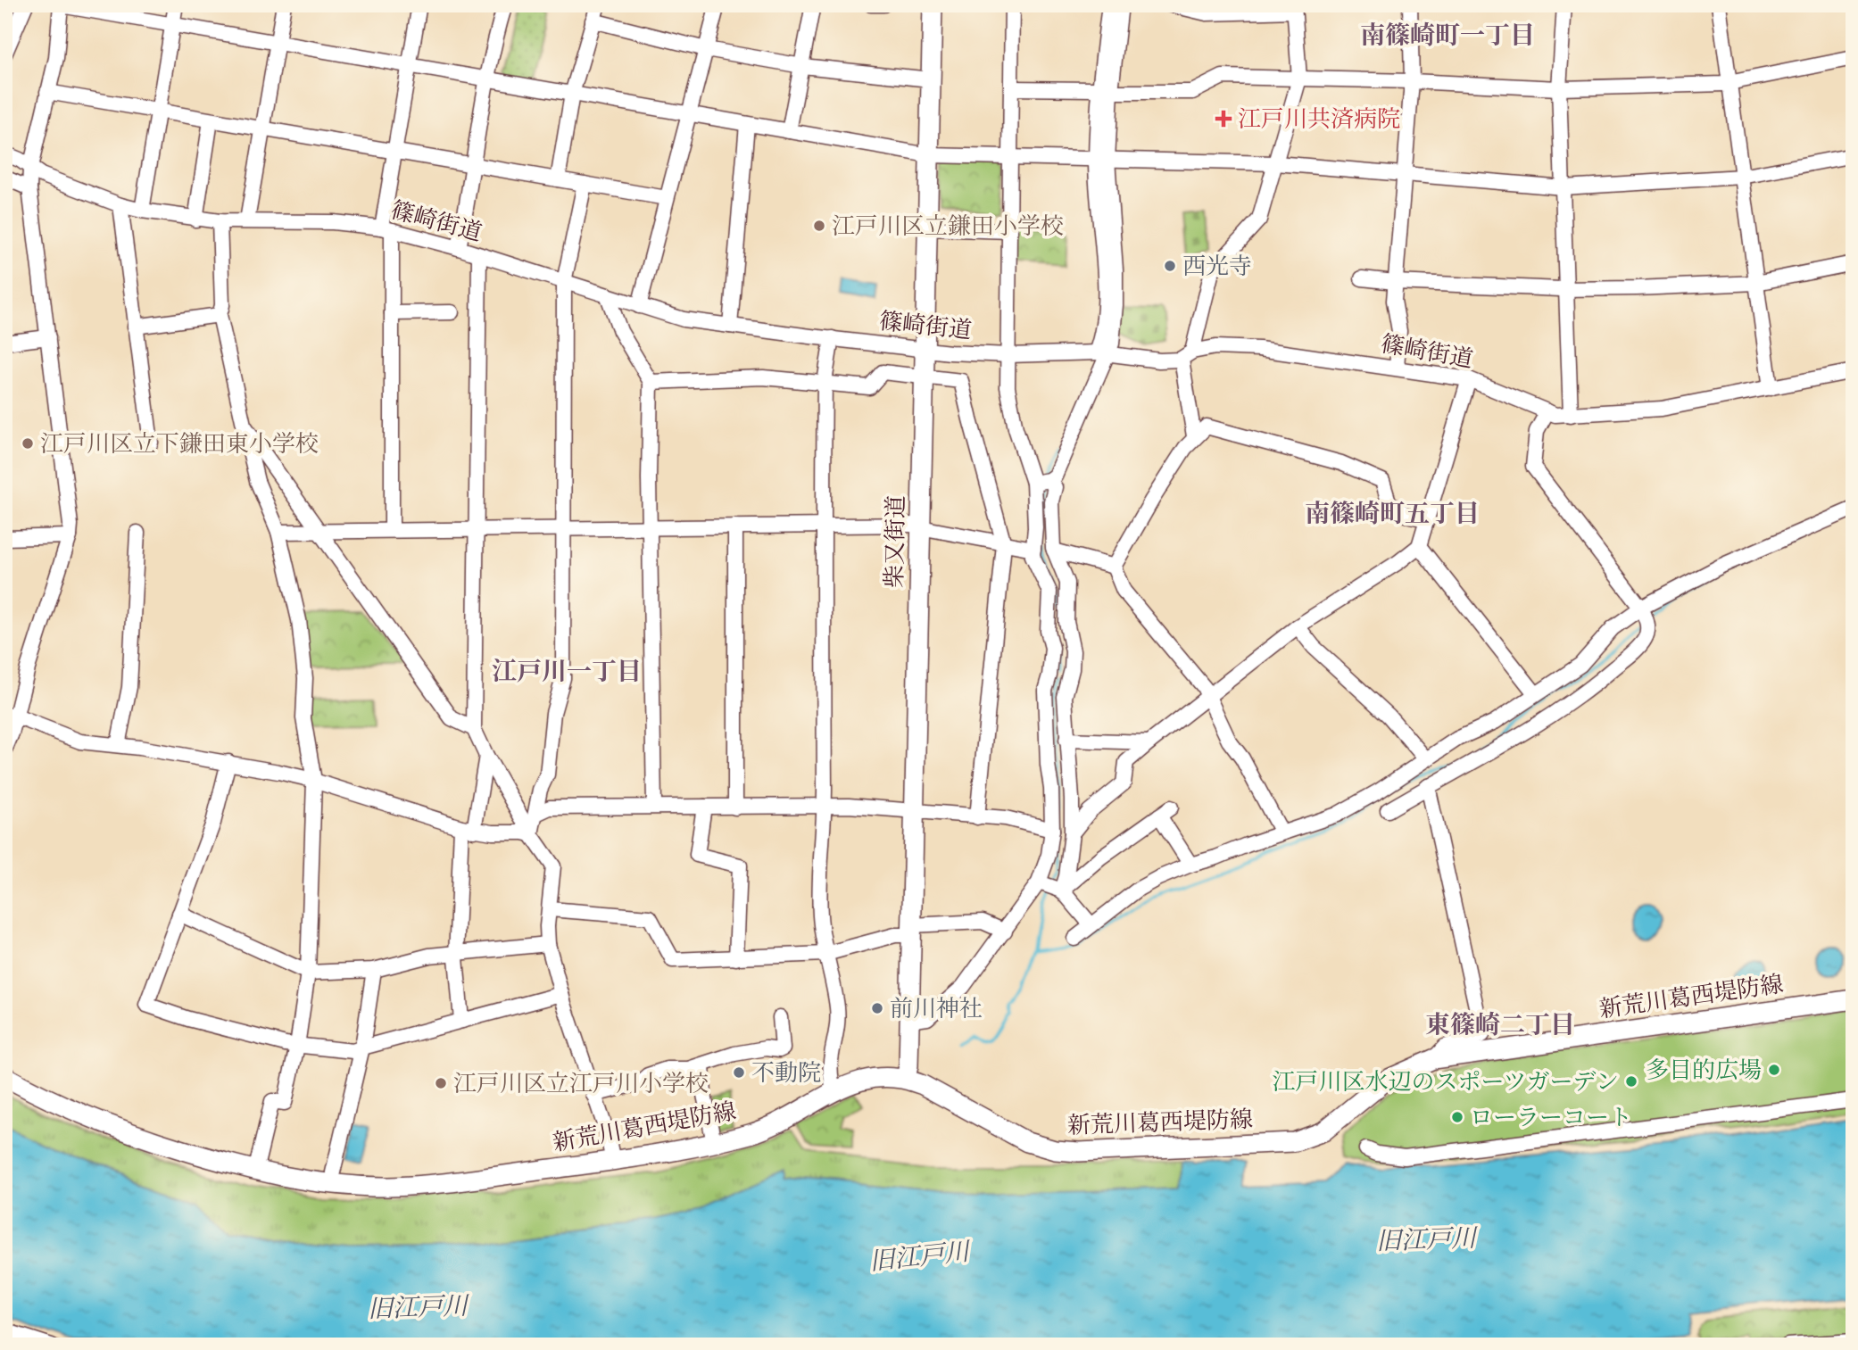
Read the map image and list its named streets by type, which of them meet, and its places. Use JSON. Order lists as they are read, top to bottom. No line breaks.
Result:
{"streets":{"main road":["柴又街道","新荒川葛西堤防線"],"street":["篠崎街道"]},"crossings":[["篠崎街道","柴又街道"],["柴又街道","新荒川葛西堤防線"]],"districts":["南篠崎町一丁目","南篠崎町五丁目","江戸川一丁目","東篠崎二丁目"],"water":["旧江戸川"],"places":{"health":["江戸川共済病院"],"other":["江戸川区立鎌田小学校","西光寺","江戸川区立下鎌田東小学校","前川神社","多目的広場","不動院","江戸川区水辺のスポーツガーデン","江戸川区立江戸川小学校","ローラーコート"]}}
